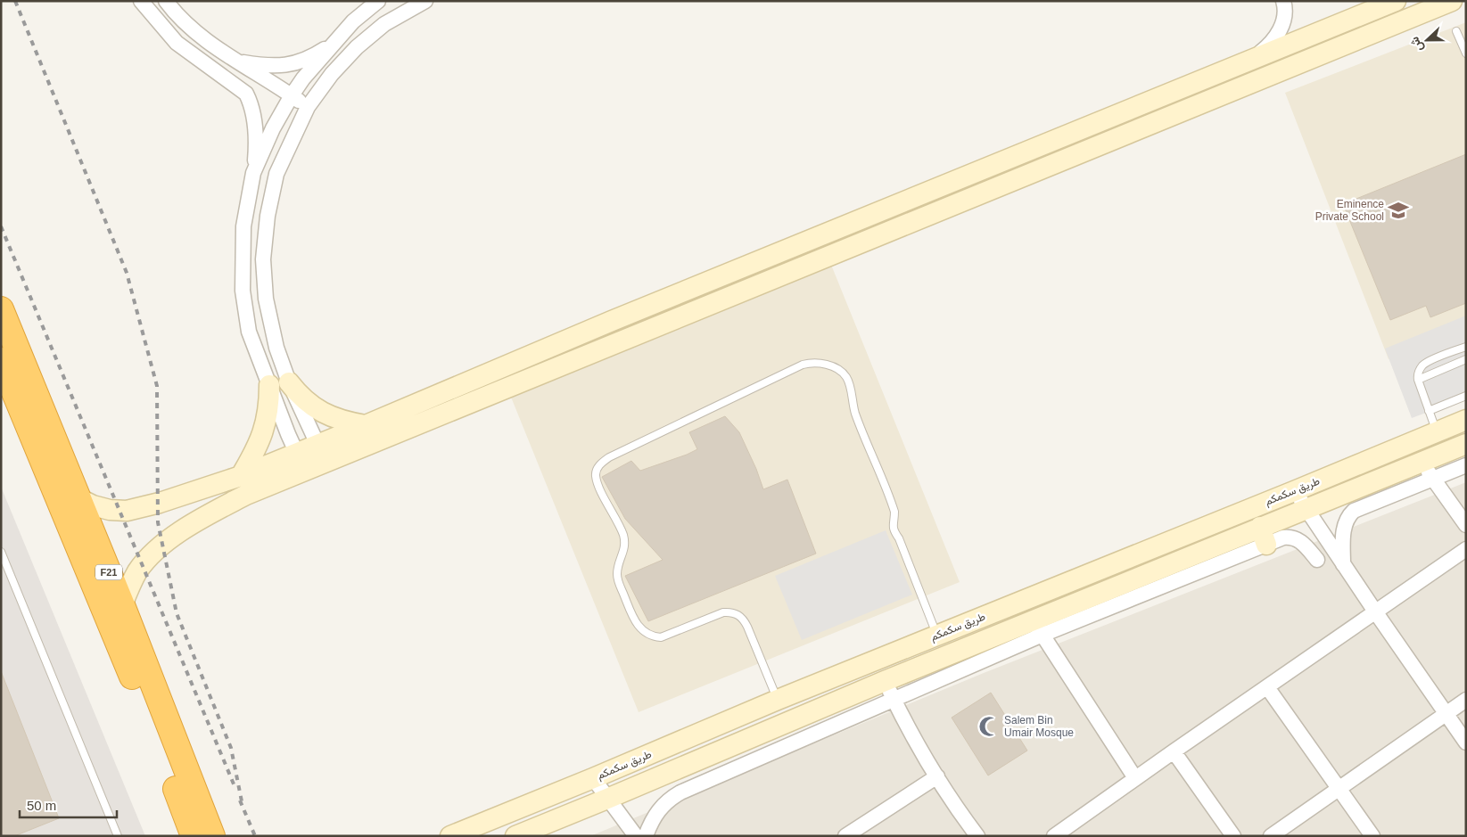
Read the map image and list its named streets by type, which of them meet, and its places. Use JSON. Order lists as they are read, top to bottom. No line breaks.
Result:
{"streets":{"highway":["F21"],"street":["طريق سكمكم"]},"places":{"school or university":["Eminence Private School"],"mosque":["Salem Bin Umair Mosque"]},"scale_bar":"50 m","north":"left"}
